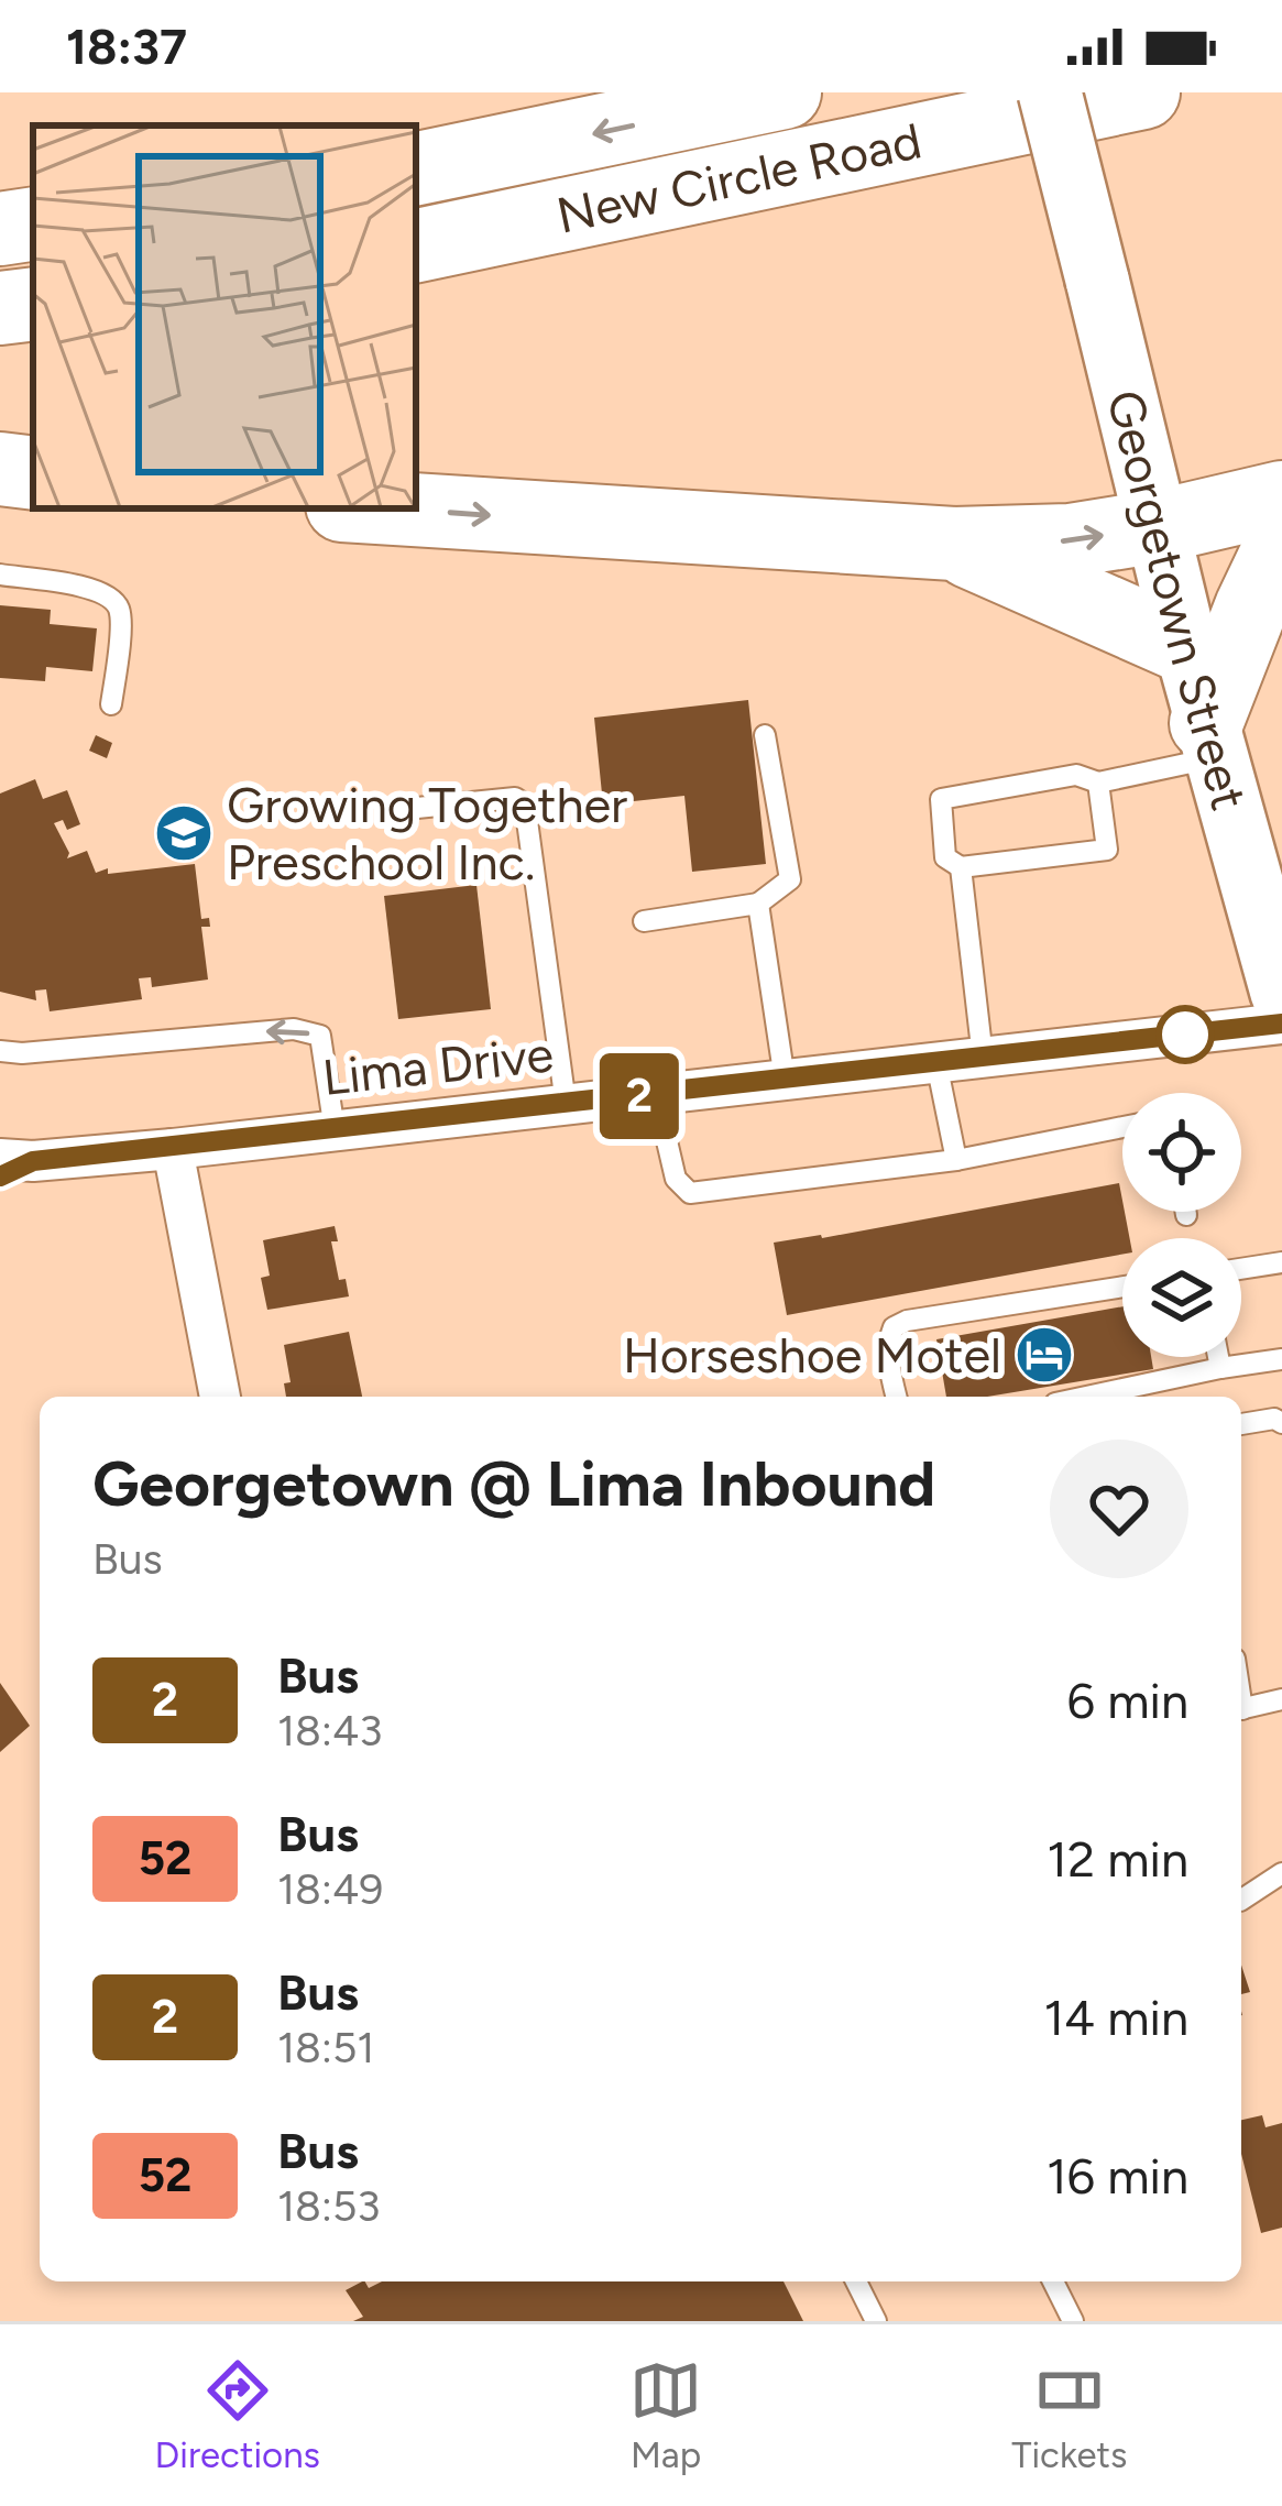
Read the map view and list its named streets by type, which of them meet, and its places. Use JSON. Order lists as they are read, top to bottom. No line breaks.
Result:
{"streets":{"highway":["New Circle Road"],"main road":["Georgetown Street"],"street":["Lima Drive"]},"places":{"school or university":["Growing Together Preschool Inc."],"hotel":["Horseshoe Motel"]},"lines":["bus line 2"],"page":{"status":"18:37","on_map":"2","heading":["Georgetown @ Lima Inbound","Bus"],"list":[{"mark":"2","name":"Bus","note":"18:43","value":"6 min"},{"mark":"52","name":"Bus","note":"18:49","value":"12 min"},{"mark":"2","name":"Bus","note":"18:51","value":"14 min"},{"mark":"52","name":"Bus","note":"18:53","value":"16 min"}],"tabs":["Directions","Map","Tickets"]}}
